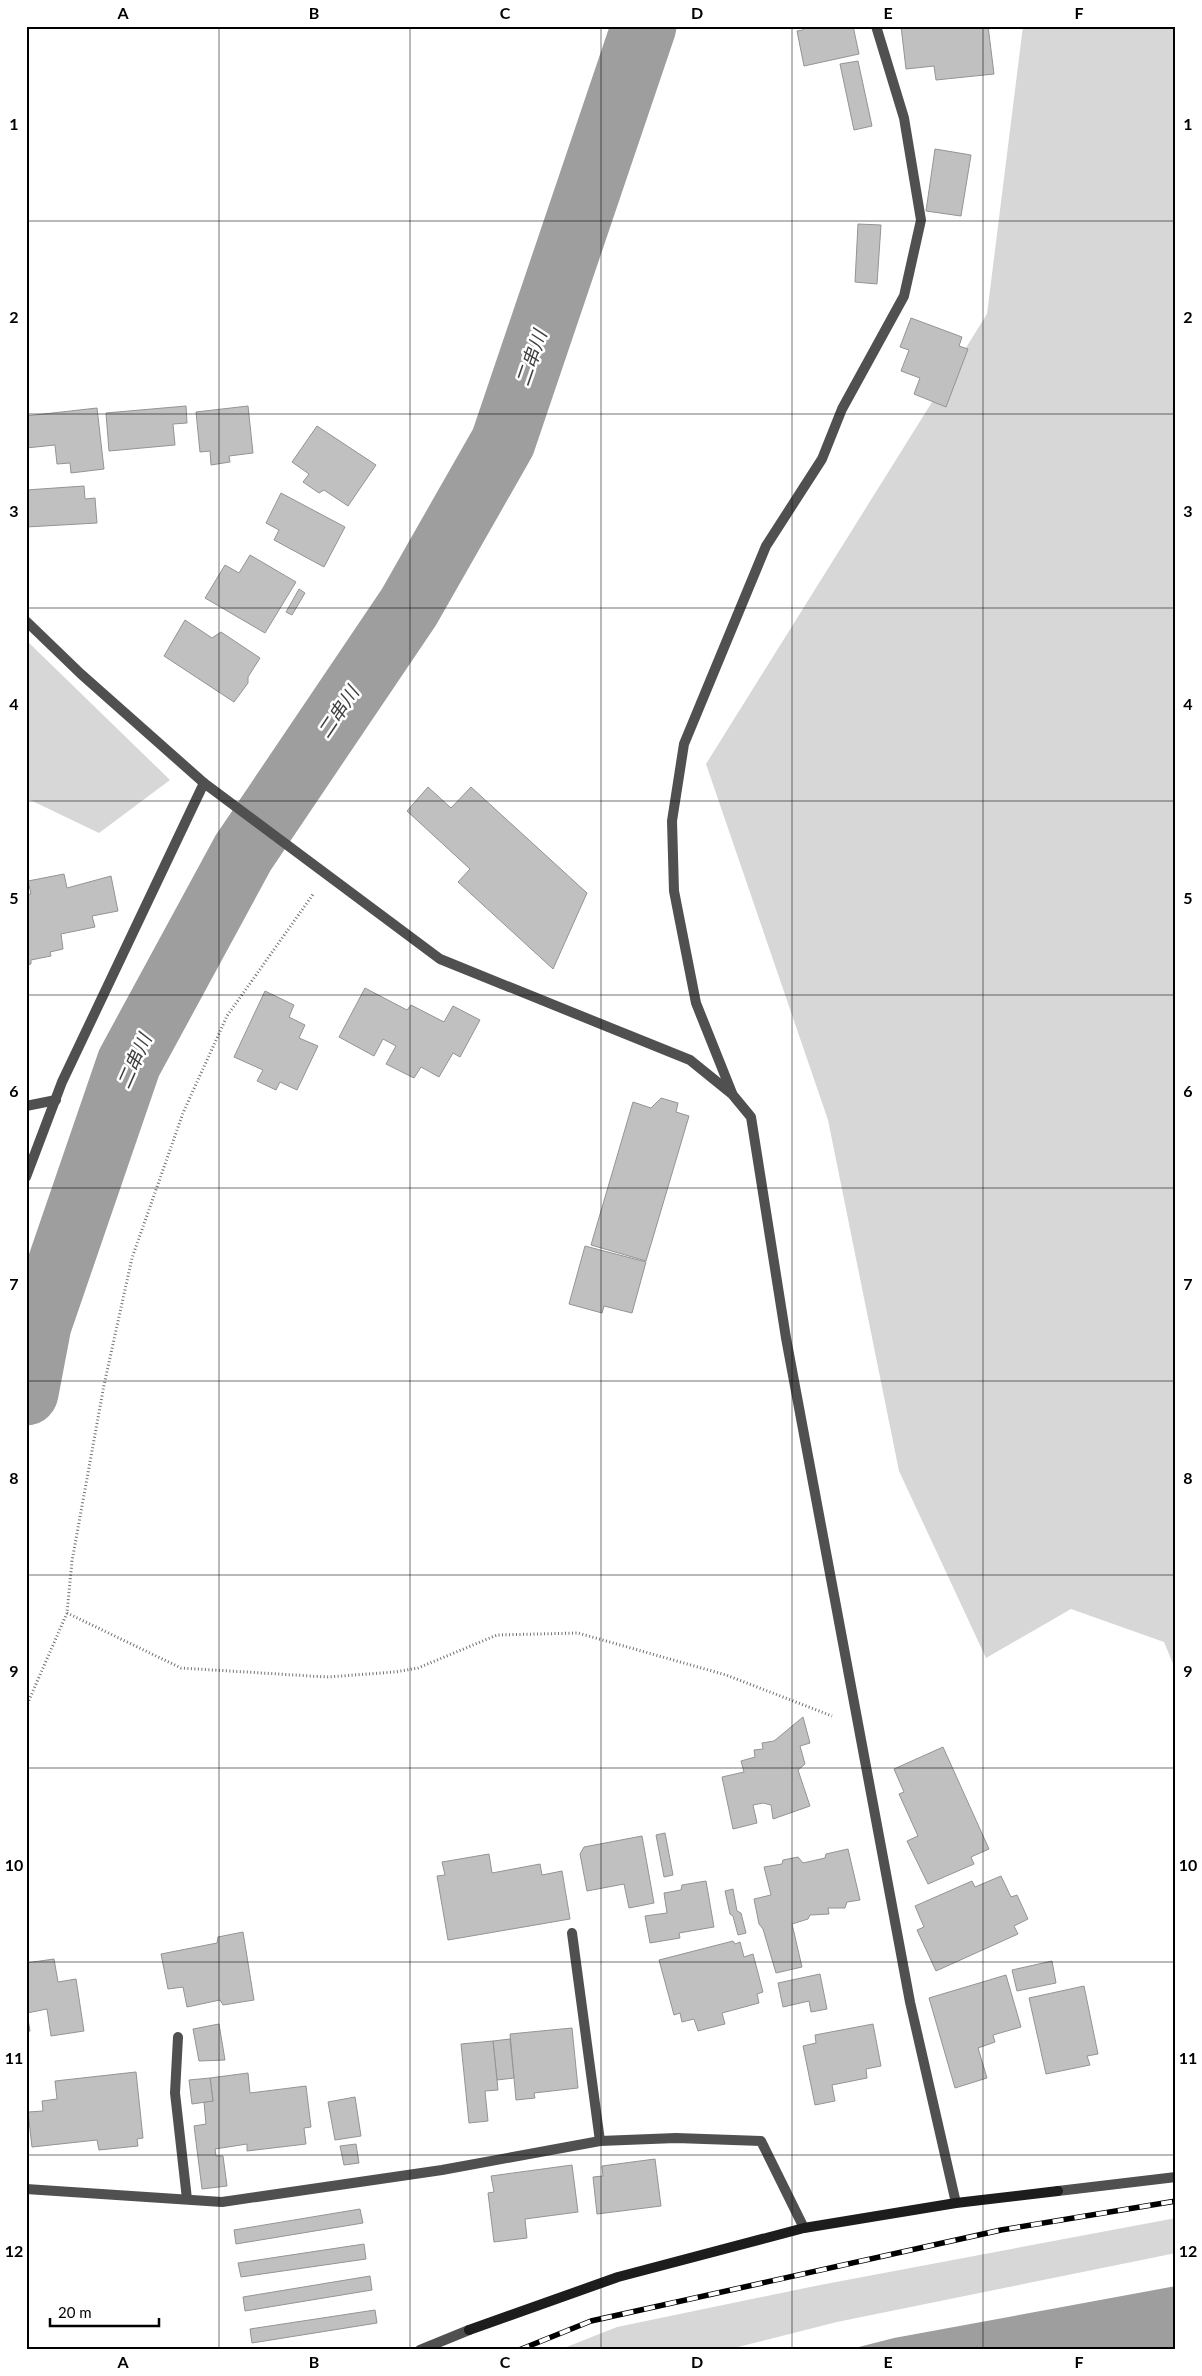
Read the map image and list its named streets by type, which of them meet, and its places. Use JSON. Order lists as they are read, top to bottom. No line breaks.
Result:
{"water":["二串川"],"scale_bar":"20 m","grid":{"columns":["A","B","C","D","E","F"],"rows":["1","2","3","4","5","6","7","8","9","10","11","12"]}}
